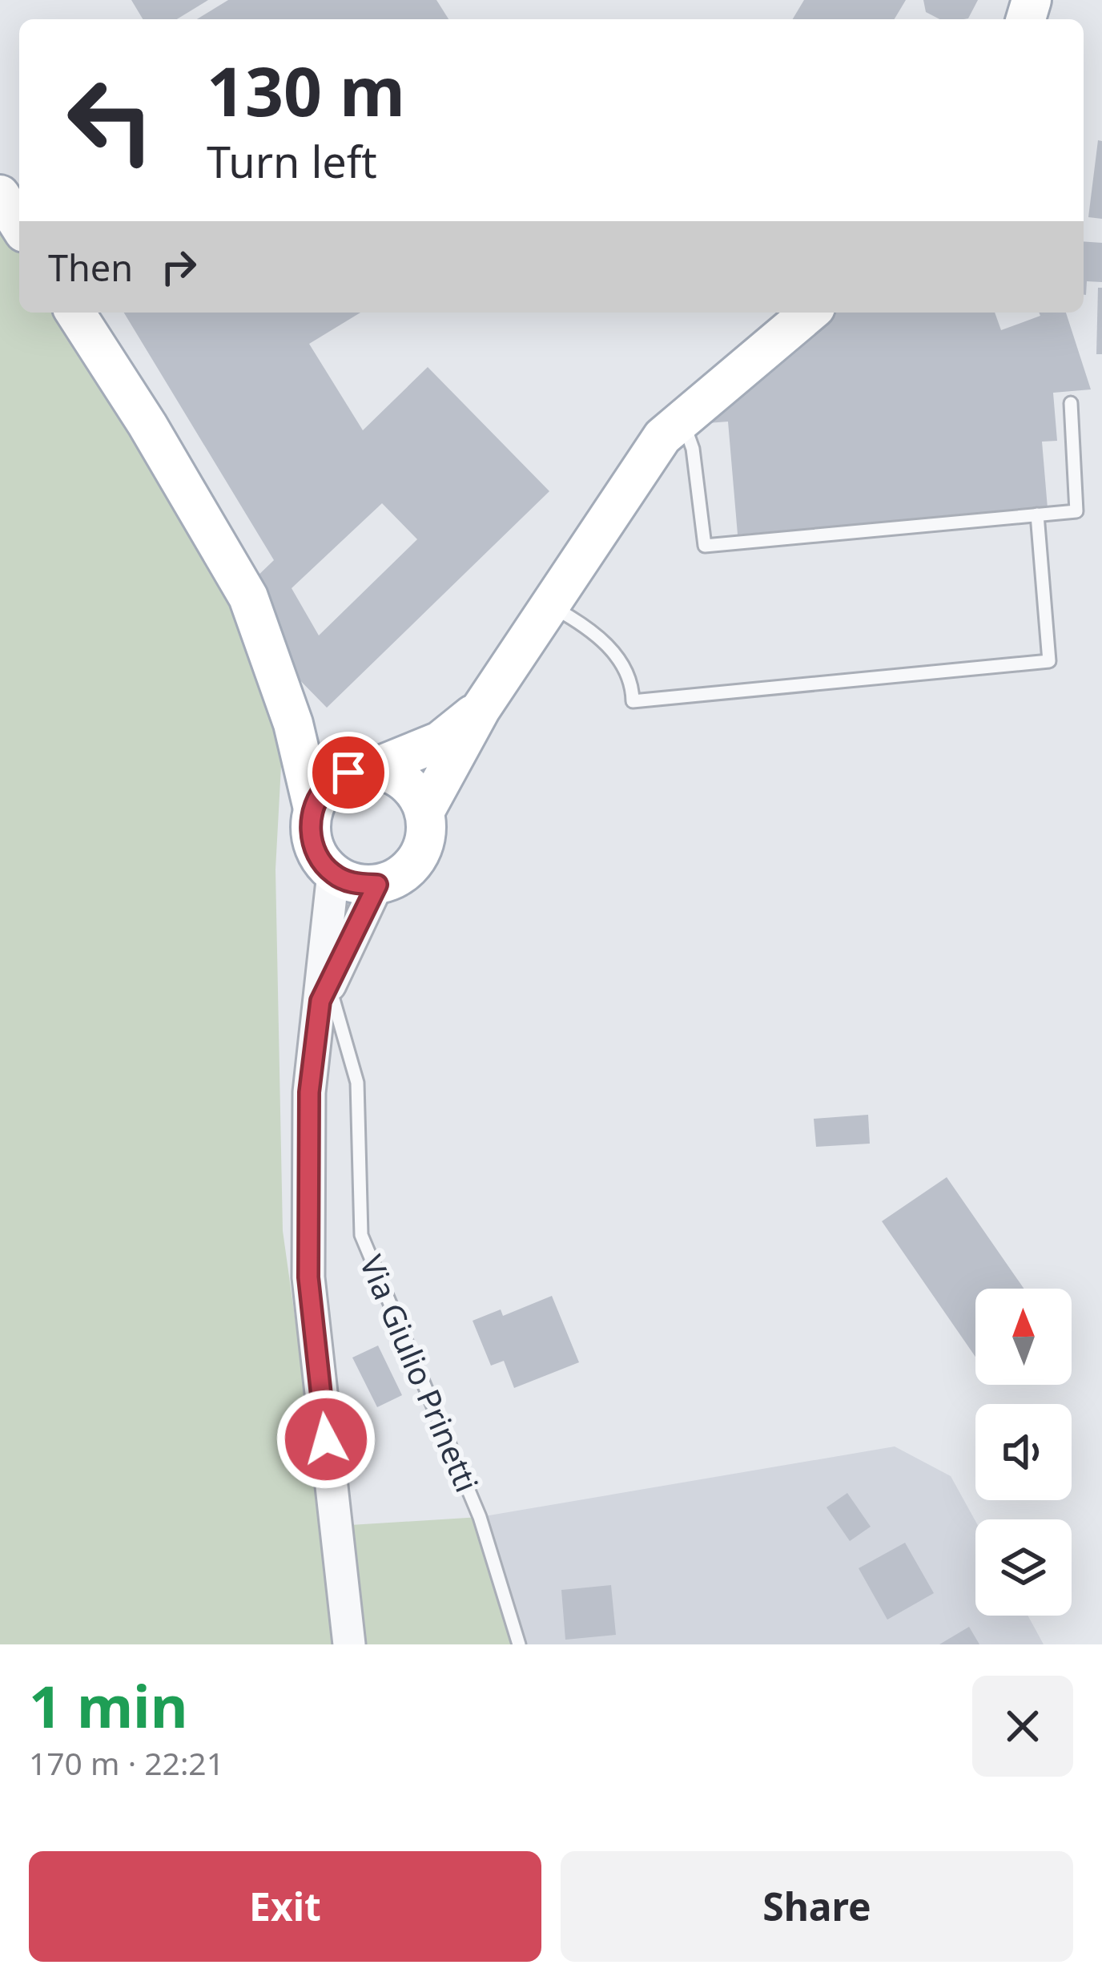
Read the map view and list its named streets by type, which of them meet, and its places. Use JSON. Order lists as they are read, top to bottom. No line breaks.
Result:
{"streets":{"lane":["Via Giulio Prinetti"]},"north":"top","page":{"turn":["130 m","Turn left"],"then":"Then","heading":["1 min","170 m · 22:21"],"buttons":["Exit","Share"]}}
